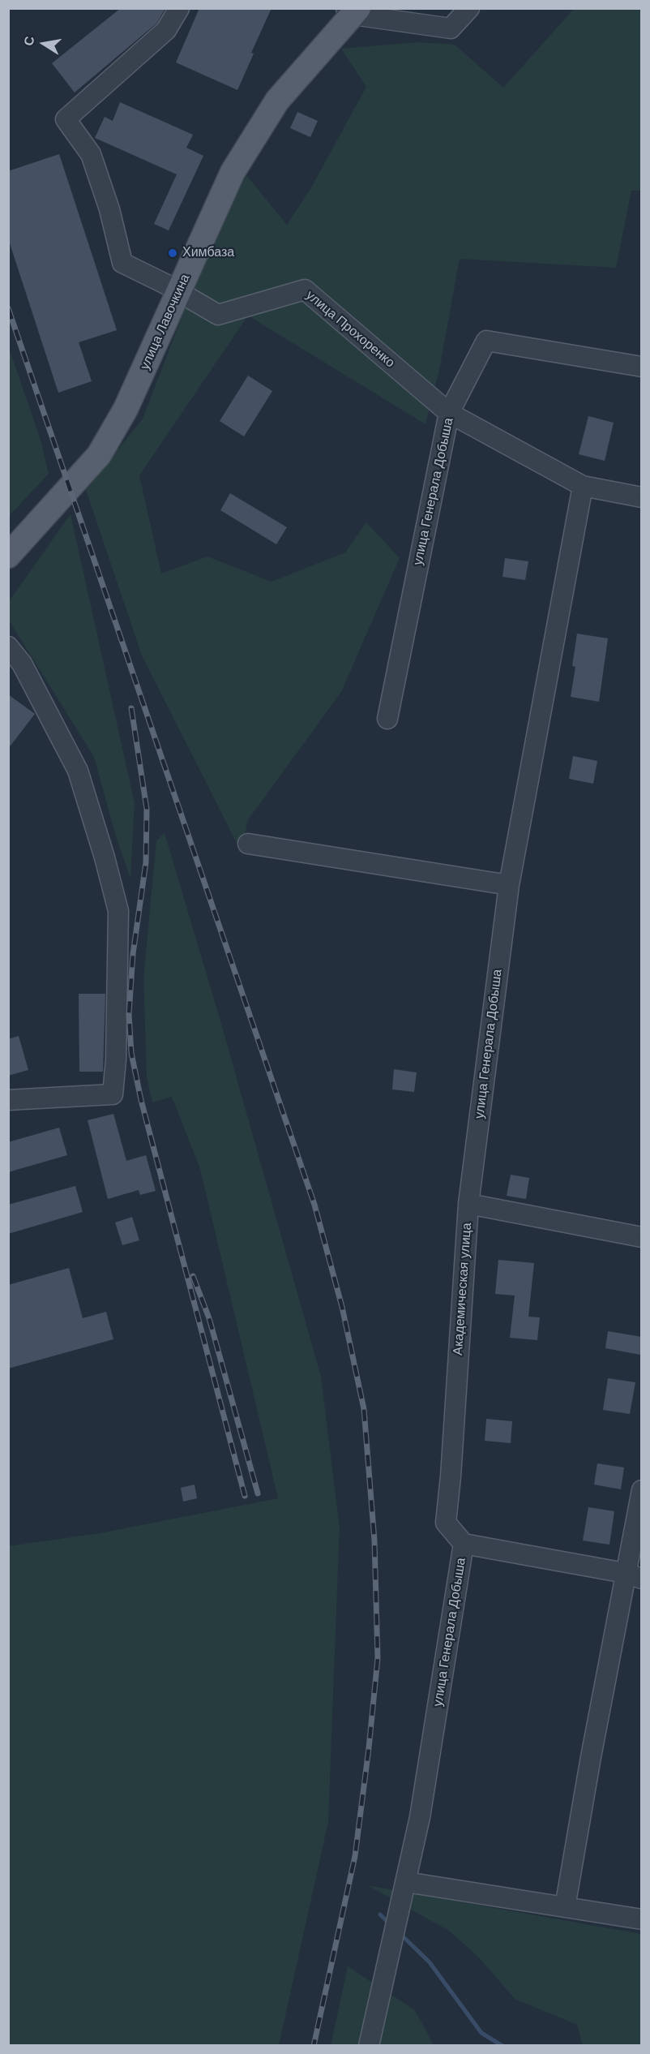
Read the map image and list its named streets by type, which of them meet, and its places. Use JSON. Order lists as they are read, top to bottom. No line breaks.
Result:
{"streets":{"main road":["улица Лавочкина"],"street":["улица Прохоренко","улица Генерала Добыша","Академическая улица"]},"crossings":[["улица Лавочкина","улица Прохоренко"],["улица Прохоренко","улица Генерала Добыша"],["улица Генерала Добыша","Академическая улица"]],"places":["Химбаза"],"north":"left"}
